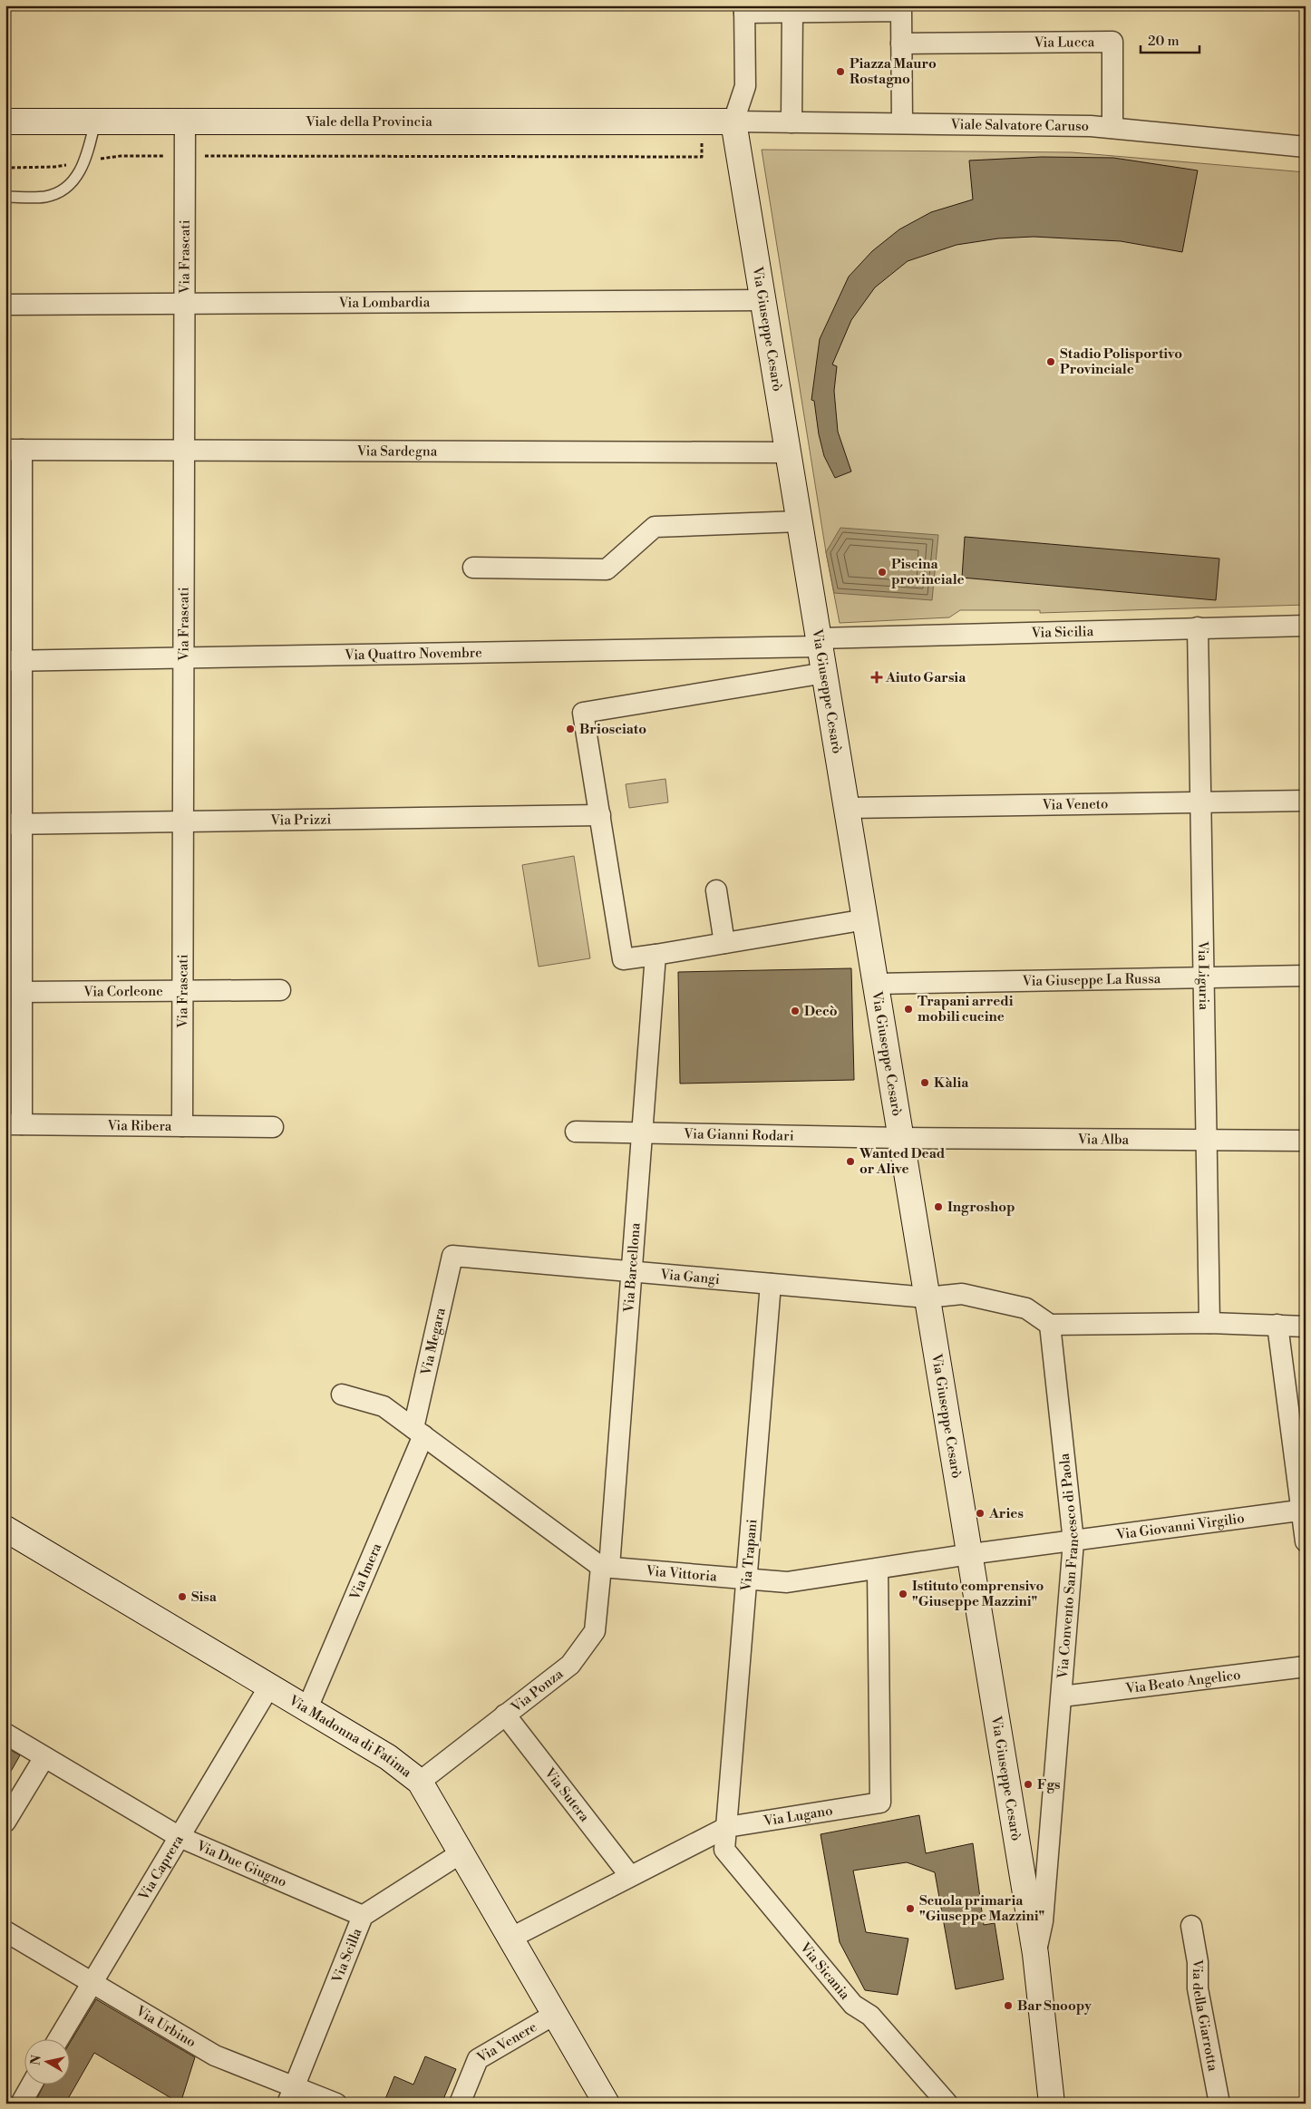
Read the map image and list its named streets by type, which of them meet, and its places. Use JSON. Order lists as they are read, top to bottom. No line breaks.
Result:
{"streets":{"street":["Via Lucca","Viale della Provincia","Viale Salvatore Caruso","Via Frascati","Via Lombardia","Via Giuseppe Cesarò","Via Sardegna","Via Sicilia","Via Quattro Novembre","Via Veneto","Via Prizzi","Via Liguria","Via Giuseppe La Russa","Via Corleone","Via Ribera","Via Gianni Rodari","Via Alba","Via Barcellona","Via Gangi","Via Megara","Via Giovanni Virgilio","Via Trapani","Via Convento San Francesco di Paola","Via Imera","Via Vittoria","Via Beato Angelico","Via Ponza","Via Madonna di Fatima","Via Sutera","Via Lugano","Via Due Giugno","Via Caprera","Via Scilla","Via Sicania","Via della Giarrotta","Via Urbino","Via Venere"]},"crossings":[["Via Lucca","Viale Salvatore Caruso"],["Viale della Provincia","Viale Salvatore Caruso"],["Viale della Provincia","Via Frascati"],["Viale della Provincia","Via Giuseppe Cesarò"],["Viale Salvatore Caruso","Via Giuseppe Cesarò"],["Via Frascati","Via Lombardia"],["Via Frascati","Via Sardegna"],["Via Frascati","Via Quattro Novembre"],["Via Frascati","Via Prizzi"],["Via Frascati","Via Corleone"],["Via Frascati","Via Ribera"],["Via Lombardia","Via Giuseppe Cesarò"],["Via Giuseppe Cesarò","Via Sardegna"],["Via Giuseppe Cesarò","Via Sicilia"],["Via Giuseppe Cesarò","Via Quattro Novembre"],["Via Giuseppe Cesarò","Via Veneto"],["Via Giuseppe Cesarò","Via Giuseppe La Russa"],["Via Giuseppe Cesarò","Via Gianni Rodari"],["Via Giuseppe Cesarò","Via Alba"],["Via Giuseppe Cesarò","Via Gangi"],["Via Giuseppe Cesarò","Via Convento San Francesco di Paola"],["Via Giuseppe Cesarò","Via Vittoria"],["Via Sicilia","Via Quattro Novembre"],["Via Sicilia","Via Liguria"],["Via Veneto","Via Liguria"],["Via Liguria","Via Giuseppe La Russa"],["Via Liguria","Via Alba"],["Via Gianni Rodari","Via Alba"],["Via Gianni Rodari","Via Barcellona"],["Via Barcellona","Via Gangi"],["Via Barcellona","Via Vittoria"],["Via Barcellona","Via Ponza"],["Via Gangi","Via Megara"],["Via Gangi","Via Trapani"],["Via Gangi","Via Convento San Francesco di Paola"],["Via Megara","Via Imera"],["Via Giovanni Virgilio","Via Convento San Francesco di Paola"],["Via Giovanni Virgilio","Via Vittoria"],["Via Trapani","Via Vittoria"],["Via Trapani","Via Lugano"],["Via Trapani","Via Sicania"],["Via Convento San Francesco di Paola","Via Vittoria"],["Via Convento San Francesco di Paola","Via Beato Angelico"],["Via Imera","Via Madonna di Fatima"],["Via Vittoria","Via Ponza"],["Via Vittoria","Via Lugano"],["Via Ponza","Via Madonna di Fatima"],["Via Ponza","Via Sutera"],["Via Madonna di Fatima","Via Lugano"],["Via Madonna di Fatima","Via Caprera"],["Via Madonna di Fatima","Via Scilla"],["Via Madonna di Fatima","Via Venere"],["Via Sutera","Via Lugano"],["Via Lugano","Via Sicania"],["Via Due Giugno","Via Caprera"],["Via Due Giugno","Via Scilla"],["Via Caprera","Via Urbino"],["Via Scilla","Via Urbino"]],"places":{"other":["Piazza Mauro Rostagno","Stadio Polisportivo Provinciale","Piscina provinciale","Briosciato","Trapani arredi mobili cucine","Decò","Kàlia","Wanted Dead or Alive","Ingroshop","Aries","Istituto comprensivo \"Giuseppe Mazzini\"","Sisa","Fgs","Scuola primaria \"Giuseppe Mazzini\"","Bar Snoopy"],"health":["Aiuto Garsia"]},"scale_bar":"20 m","north":"left"}
